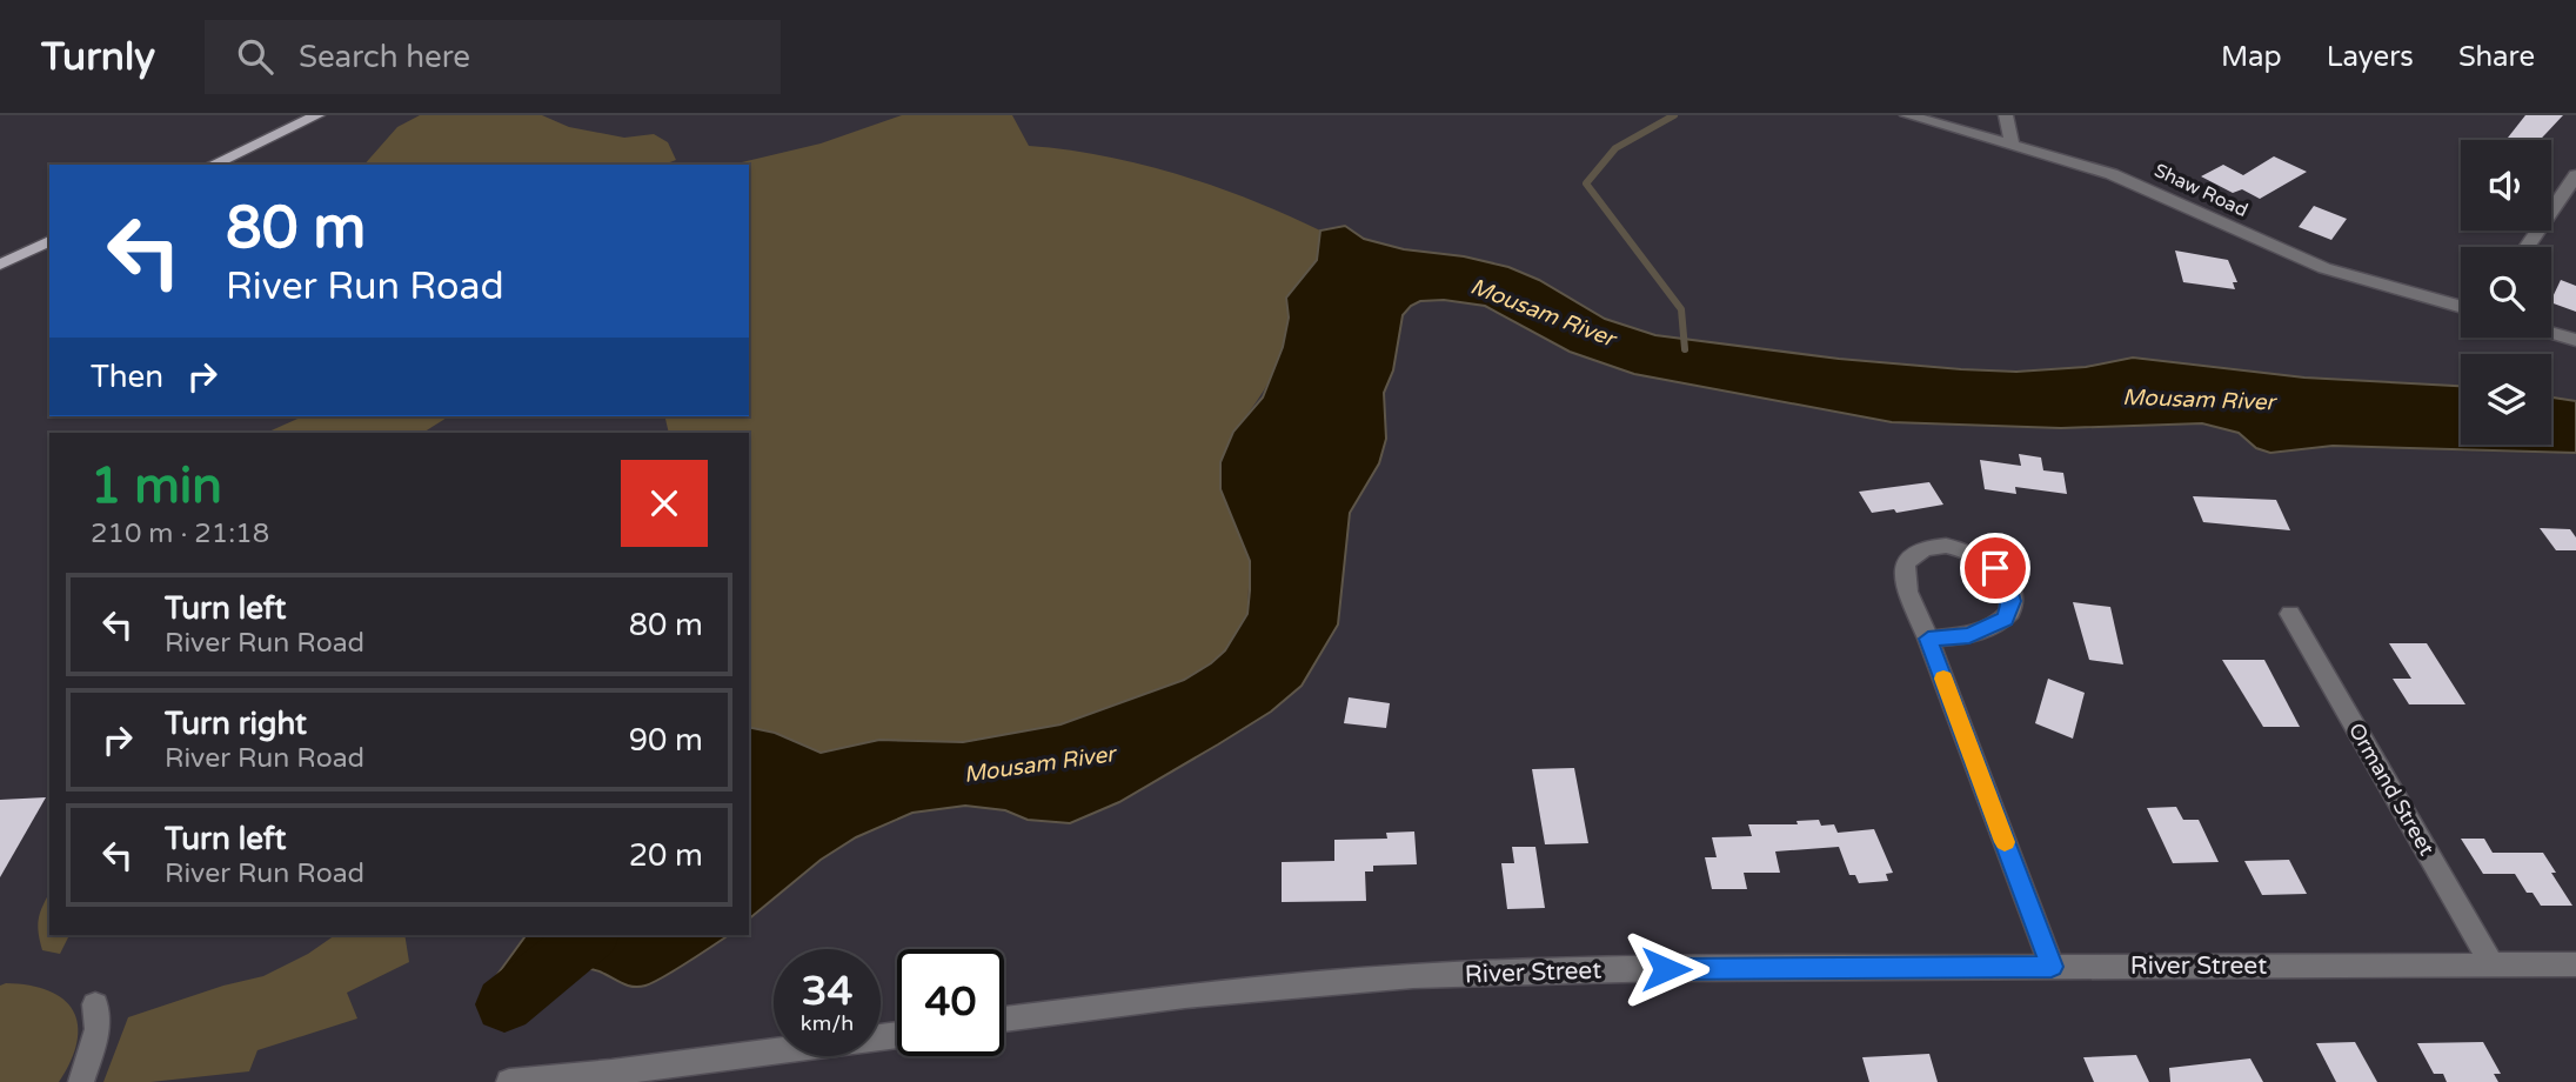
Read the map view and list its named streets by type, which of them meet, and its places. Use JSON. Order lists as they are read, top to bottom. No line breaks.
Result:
{"streets":{"street":["Shaw Road","Ormand Street","River Street"]},"crossings":[["Ormand Street","River Street"]],"water":["Mousam River"],"page":{"header":"Turnly","search":"Search here","nav":["Map","Layers","Share"],"turn":["80 m","River Run Road"],"then":"Then","heading":["1 min","210 m · 21:18"],"list":[{"name":"Turn left","note":"River Run Road","value":"80 m"},{"name":"Turn right","note":"River Run Road","value":"90 m"},{"name":"Turn left","note":"River Run Road","value":"20 m"}],"speed":"34 km/h","limit":"40"}}
